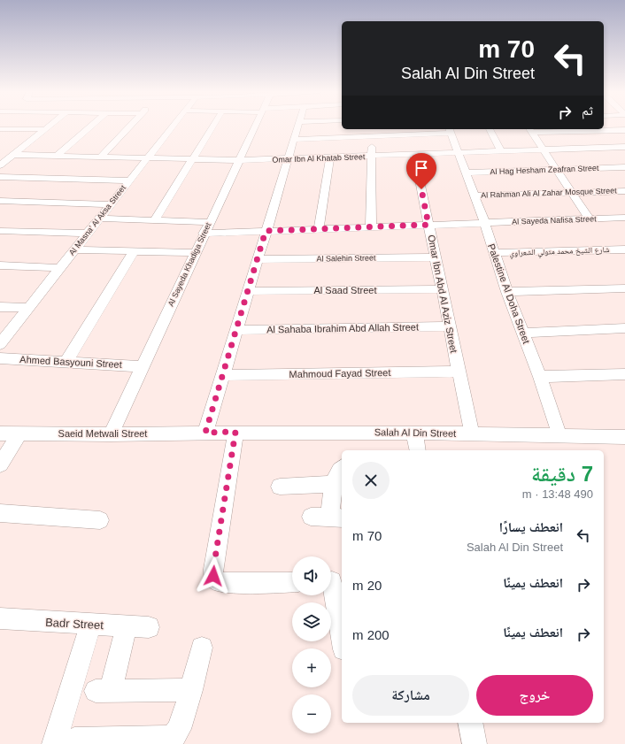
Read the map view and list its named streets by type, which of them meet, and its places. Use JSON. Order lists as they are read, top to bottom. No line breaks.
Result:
{"streets":{"street":["Omar Ibn Al Khatab Street","Al Hag Hesham Zeafran Street","Al Rahman Ali Al Zahar Mosque Street","Al Masna' Al Aksa Street","Al Sayeda Nafisa Street","شارع الشيخ محمد متولي الشعراوي","Al Salehin Street","Al Sayeda Khadiga Street","Al Saad Street","Omar Ibn Abd Al Aziz Street","Palestine Al Doha Street","Al Sahaba Ibrahim Abd Allah Street","Ahmed Basyouni Street","Mahmoud Fayad Street","Salah Al Din Street","Saeid Metwali Street","Badr Street"]},"crossings":[["Omar Ibn Al Khatab Street","Al Masna' Al Aksa Street"],["Omar Ibn Al Khatab Street","Al Sayeda Khadiga Street"],["Omar Ibn Al Khatab Street","Omar Ibn Abd Al Aziz Street"],["Omar Ibn Al Khatab Street","Palestine Al Doha Street"],["Al Hag Hesham Zeafran Street","Palestine Al Doha Street"],["Al Rahman Ali Al Zahar Mosque Street","Palestine Al Doha Street"],["Al Sayeda Nafisa Street","Al Sayeda Khadiga Street"],["Al Sayeda Nafisa Street","Omar Ibn Abd Al Aziz Street"],["Al Sayeda Nafisa Street","Palestine Al Doha Street"],["شارع الشيخ محمد متولي الشعراوي","Palestine Al Doha Street"],["Al Salehin Street","Omar Ibn Abd Al Aziz Street"],["Al Sayeda Khadiga Street","Ahmed Basyouni Street"],["Al Sayeda Khadiga Street","Saeid Metwali Street"],["Al Saad Street","Omar Ibn Abd Al Aziz Street"],["Omar Ibn Abd Al Aziz Street","Al Sahaba Ibrahim Abd Allah Street"],["Omar Ibn Abd Al Aziz Street","Mahmoud Fayad Street"],["Omar Ibn Abd Al Aziz Street","Salah Al Din Street"],["Palestine Al Doha Street","Salah Al Din Street"],["Salah Al Din Street","Saeid Metwali Street"]],"page":{"turn":["70 m","Salah Al Din Street"],"then":"ثم","heading":["7 دقيقة","490 m · 13:48"],"list":[{"name":"انعطف يسارًا","note":"Salah Al Din Street","value":"70 m"},{"name":"انعطف يمينًا","value":"20 m"},{"name":"انعطف يمينًا","value":"200 m"}],"map_buttons":["+","−"],"buttons":["خروج","مشاركة"]}}
